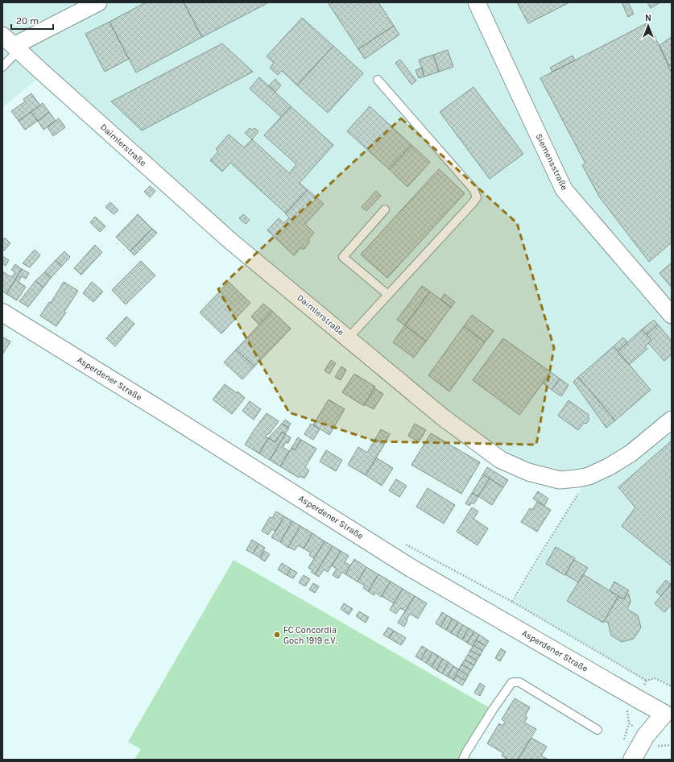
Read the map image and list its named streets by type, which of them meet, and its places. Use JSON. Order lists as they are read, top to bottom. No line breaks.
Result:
{"streets":{"main road":["Asperdener Straße"],"street":["Daimlerstraße","Siemensstraße"]},"places":["FC Concordia Goch 1919 e.V."],"scale_bar":"20 m","north":"top"}
